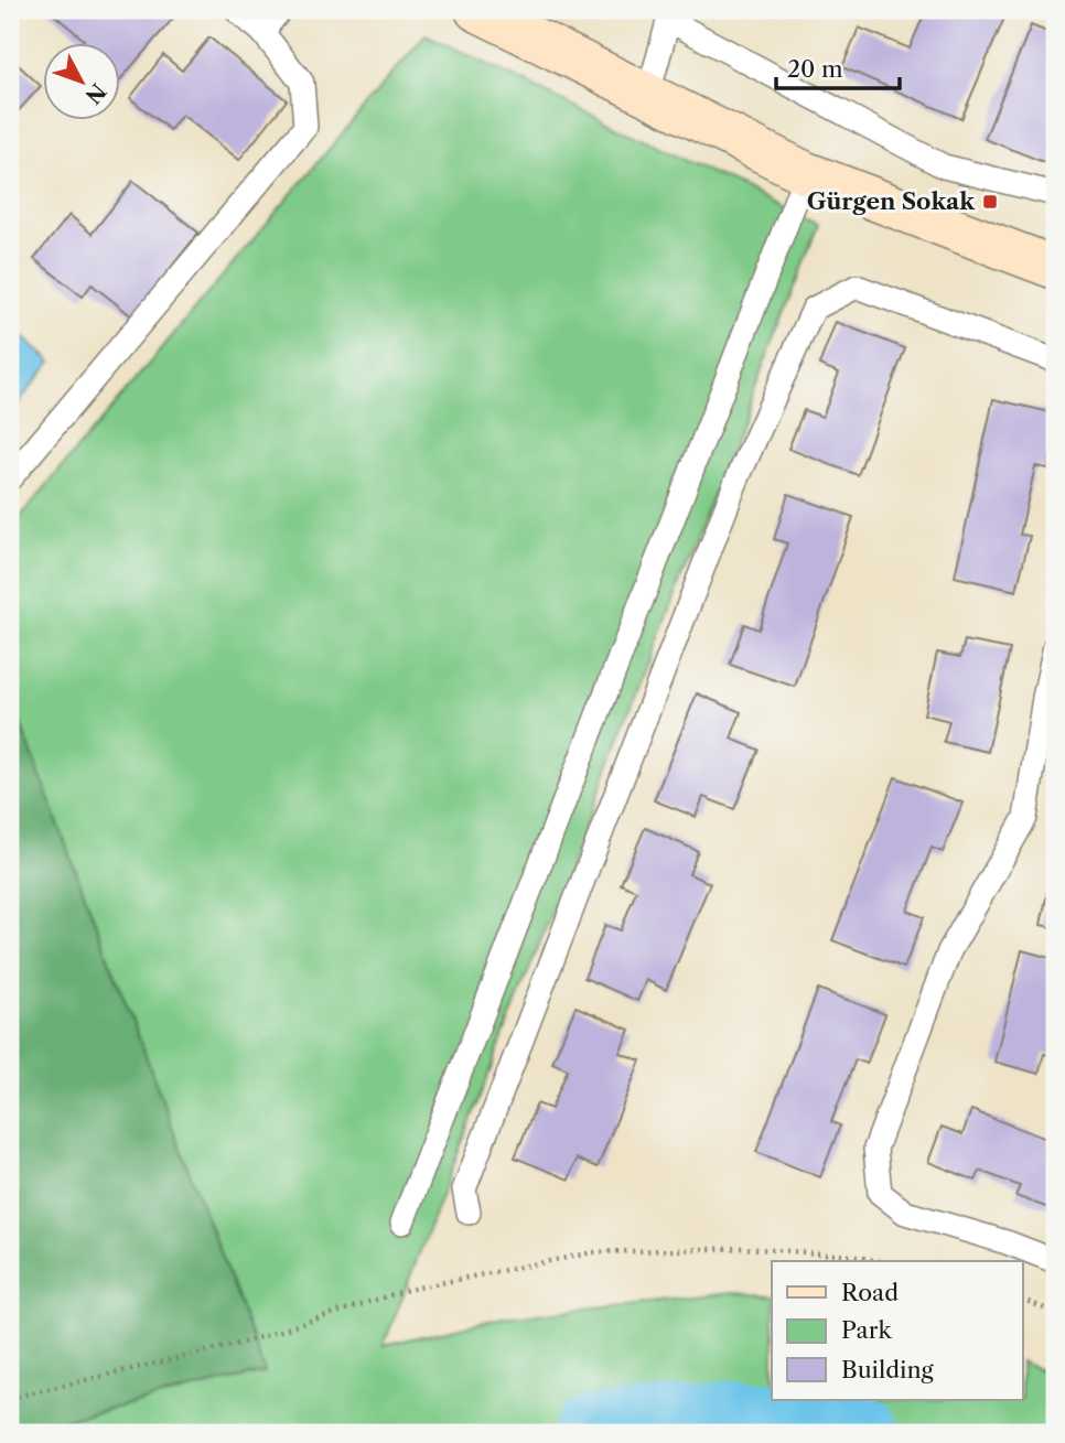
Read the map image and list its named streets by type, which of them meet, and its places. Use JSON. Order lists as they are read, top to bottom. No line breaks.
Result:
{"places":{"transit":["Gürgen Sokak"]},"legend":["Road","Park","Building"],"scale_bar":"20 m","north":"bottom right"}
